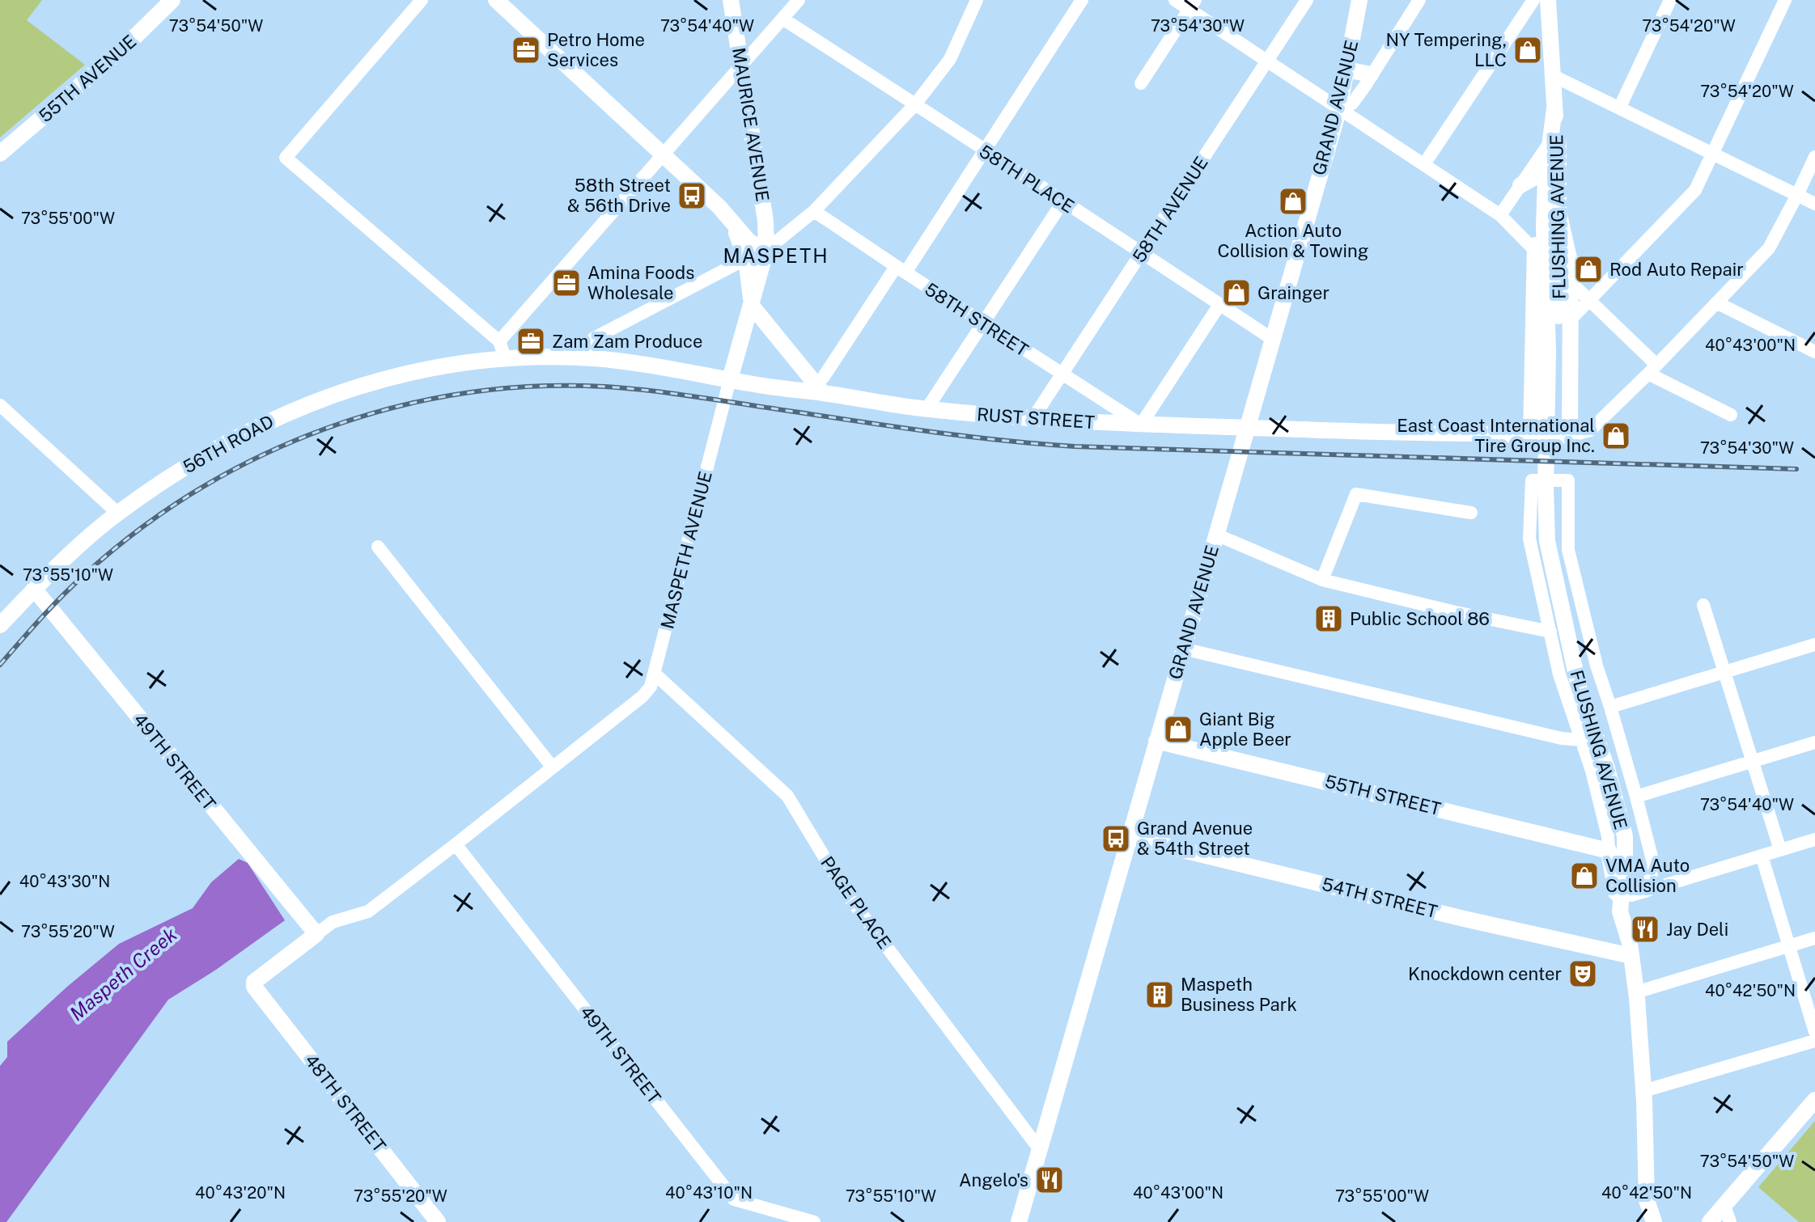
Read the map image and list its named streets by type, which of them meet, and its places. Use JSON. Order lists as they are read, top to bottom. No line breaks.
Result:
{"streets":{"main road":["55TH AVENUE","GRAND AVENUE","MAURICE AVENUE","FLUSHING AVENUE","RUST STREET","56TH ROAD","MASPETH AVENUE","49TH STREET","55TH STREET","54TH STREET","48TH STREET"],"street":["58TH PLACE","58TH AVENUE","58TH STREET","PAGE PLACE"]},"crossings":[["GRAND AVENUE","58TH PLACE"],["GRAND AVENUE","RUST STREET"],["GRAND AVENUE","55TH STREET"],["GRAND AVENUE","54TH STREET"],["GRAND AVENUE","PAGE PLACE"],["MAURICE AVENUE","MASPETH AVENUE"],["58TH PLACE","58TH AVENUE"],["58TH AVENUE","58TH STREET"],["58TH AVENUE","RUST STREET"],["FLUSHING AVENUE","55TH STREET"],["FLUSHING AVENUE","54TH STREET"],["58TH STREET","RUST STREET"],["RUST STREET","56TH ROAD"],["RUST STREET","MASPETH AVENUE"],["56TH ROAD","49TH STREET"],["MASPETH AVENUE","49TH STREET"],["MASPETH AVENUE","PAGE PLACE"],["MASPETH AVENUE","48TH STREET"]],"districts":["MASPETH"],"water":["Maspeth Creek"],"places":{"office":["Petro Home Services","Amina Foods Wholesale","Zam Zam Produce"],"shop":["NY Tempering, LLC","Action Auto Collision & Towing","Rod Auto Repair","Grainger","East Coast International Tire Group Inc.","Giant Big Apple Beer","VMA Auto Collision"],"bus stop":["58th Street & 56th Drive","Grand Avenue & 54th Street"],"building":["Public School 86","Maspeth Business Park"],"restaurant":["Jay Deli","Angelo's"],"theatre":["Knockdown center"]},"coordinates":["73°54'20\"W","73°54'50\"W","73°54'40\"W","73°54'30\"W","73°55'00\"W","40°43'00\"N","73°55'10\"W","40°43'30\"N","73°55'20\"W","40°42'50\"N","40°43'20\"N","40°43'10\"N"]}
